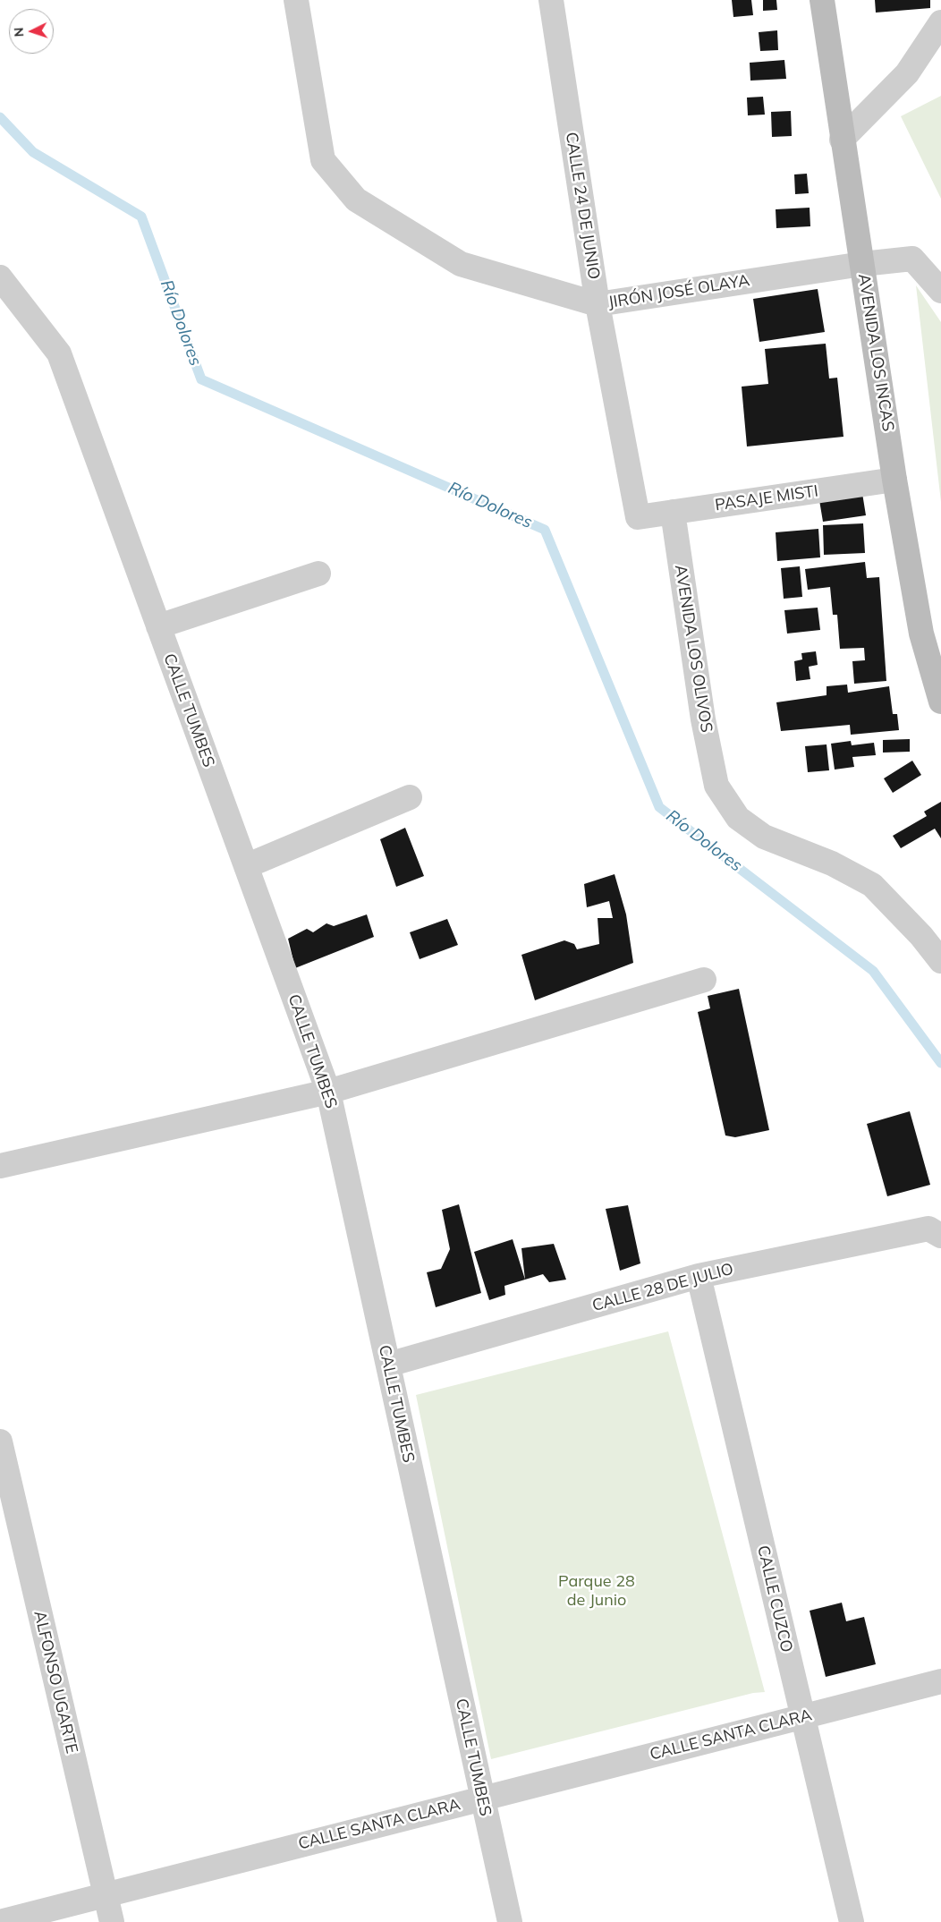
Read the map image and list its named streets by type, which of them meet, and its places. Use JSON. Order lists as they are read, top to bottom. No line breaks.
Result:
{"streets":{"main road":["AVENIDA LOS INCAS"],"street":["CALLE 24 DE JUNIO","JIRÓN JOSÉ OLAYA","PASAJE MISTI","AVENIDA LOS OLIVOS","CALLE TUMBES","CALLE 28 DE JULIO","CALLE CUZCO","ALFONSO UGARTE","CALLE SANTA CLARA"]},"crossings":[["CALLE 24 DE JUNIO","JIRÓN JOSÉ OLAYA"],["CALLE 24 DE JUNIO","PASAJE MISTI"],["JIRÓN JOSÉ OLAYA","AVENIDA LOS INCAS"],["AVENIDA LOS INCAS","PASAJE MISTI"],["PASAJE MISTI","AVENIDA LOS OLIVOS"],["CALLE TUMBES","CALLE 28 DE JULIO"],["CALLE TUMBES","CALLE SANTA CLARA"],["CALLE 28 DE JULIO","CALLE CUZCO"],["CALLE CUZCO","CALLE SANTA CLARA"],["ALFONSO UGARTE","CALLE SANTA CLARA"]],"water":["Río Dolores"],"parks":["Parque 28 de Junio"],"north":"left"}
